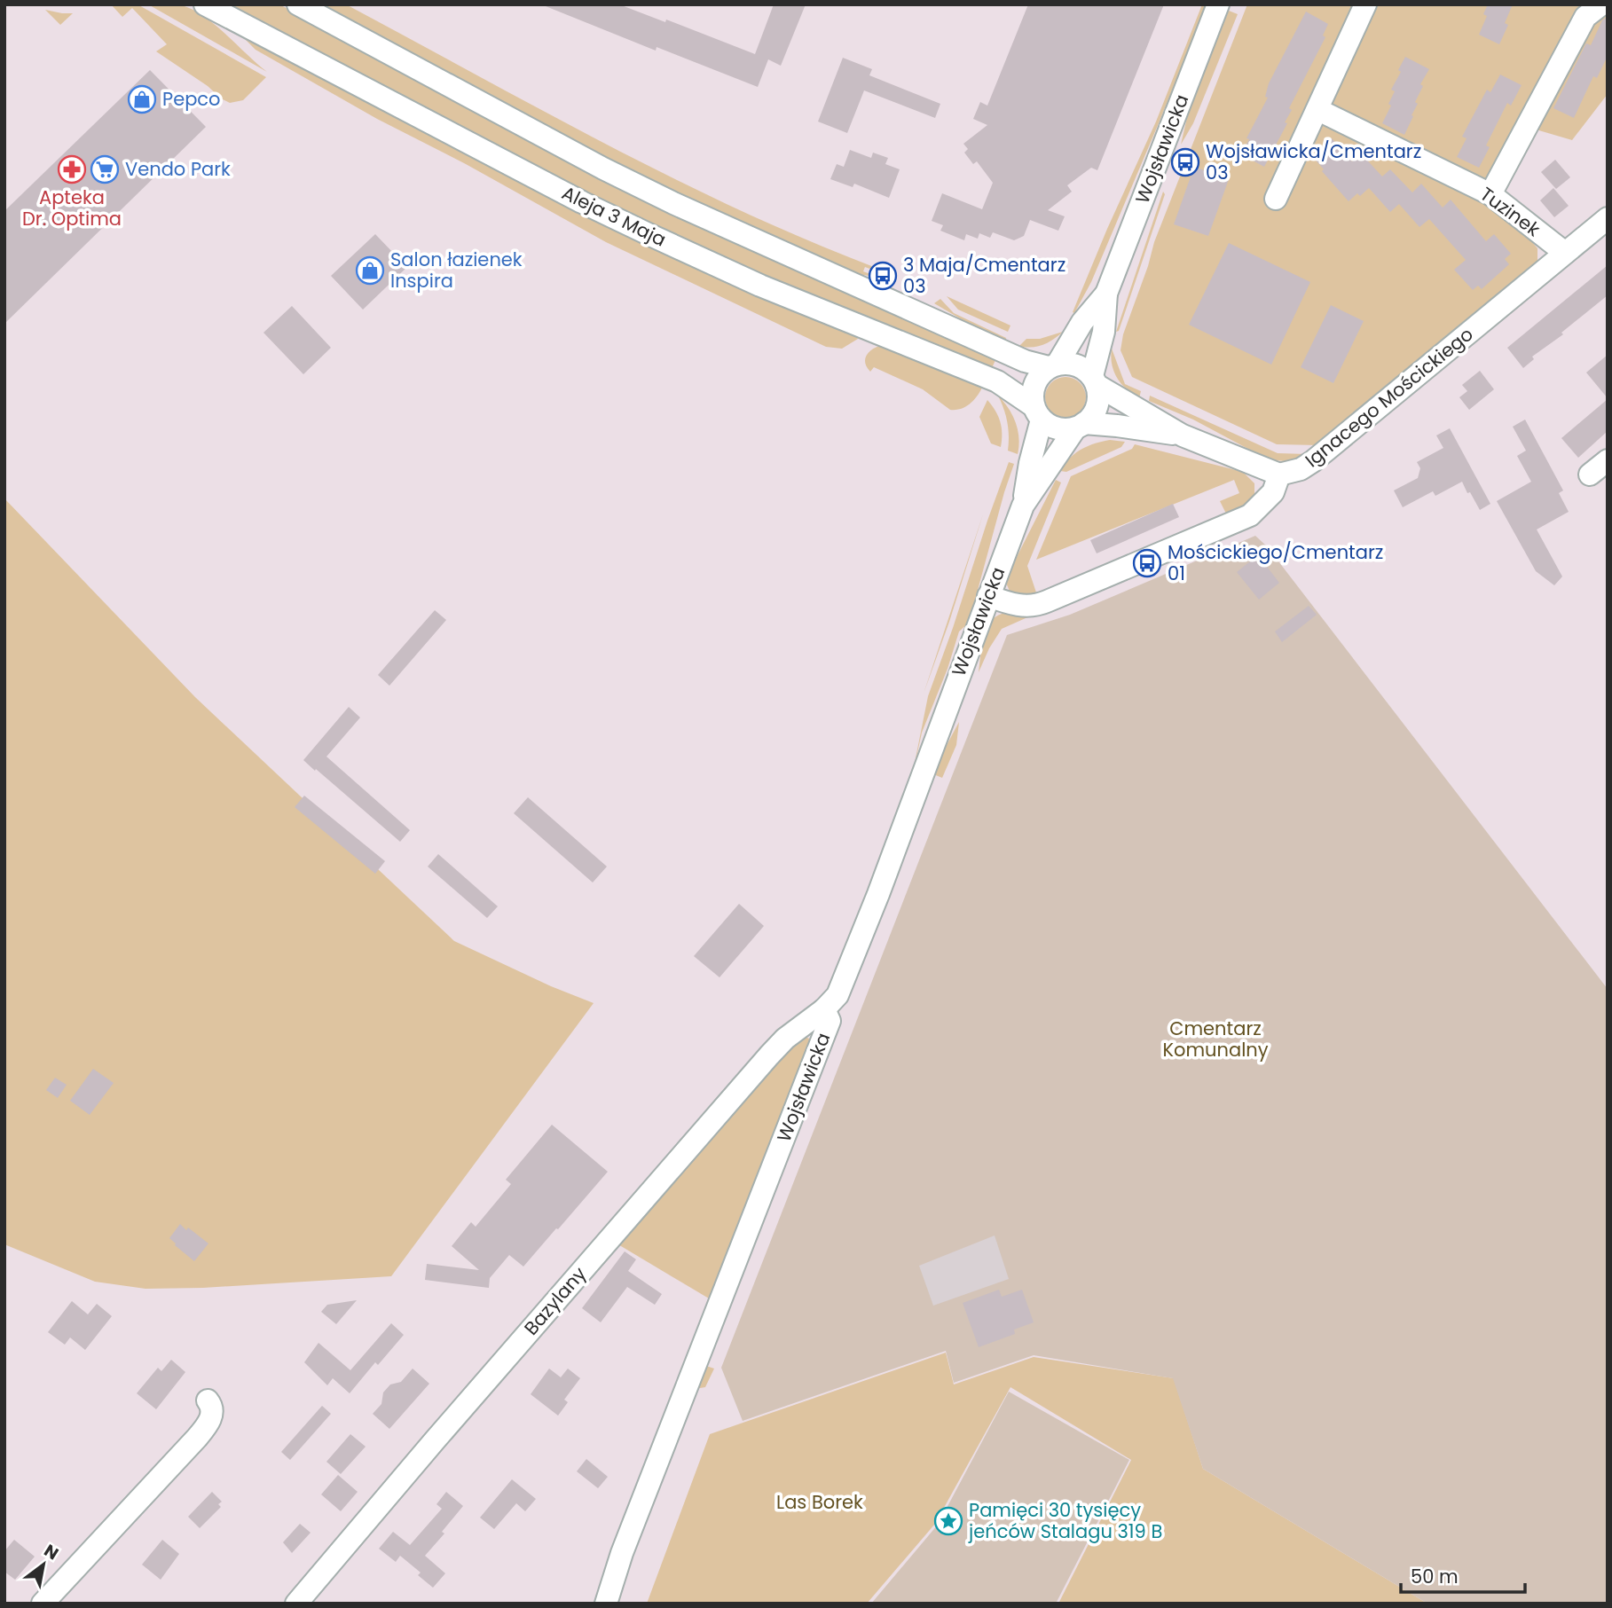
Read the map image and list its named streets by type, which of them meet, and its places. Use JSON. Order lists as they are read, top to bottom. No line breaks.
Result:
{"streets":{"street":["Wojsławicka","Tuzinek","Aleja 3 Maja","Ignacego Mościckiego","Bazylany"]},"crossings":[["Wojsławicka","Aleja 3 Maja"],["Wojsławicka","Bazylany"],["Tuzinek","Ignacego Mościckiego"]],"parks":["Cmentarz Komunalny","Las Borek"],"places":{"shop":["Pepco","Salon łazienek Inspira"],"bus stop":["Wojsławicka/Cmentarz 03","3 Maja/Cmentarz 03","Mościckiego/Cmentarz 01"],"pharmacy":["Apteka Dr. Optima"],"supermarket":["Vendo Park"],"place":["Pamięci 30 tysięcy jeńców Stalagu 319 B"]},"scale_bar":"50 m","north":"top right"}
